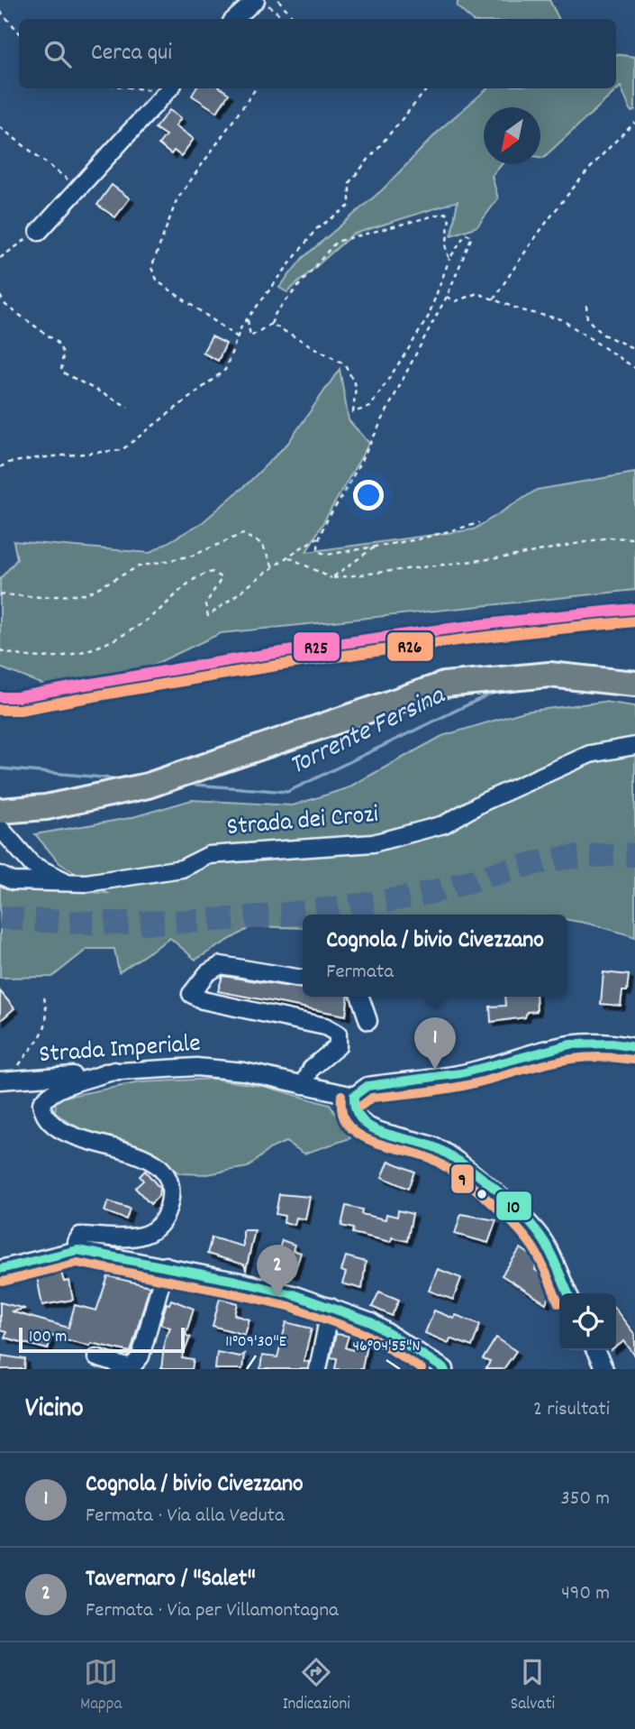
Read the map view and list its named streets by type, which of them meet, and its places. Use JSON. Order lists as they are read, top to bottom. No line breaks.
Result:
{"streets":{"street":["Strada dei Crozi","Strada Imperiale"]},"water":["Torrente Fersina"],"lines":["transit line R25","transit line R26","transit line 10","transit line 9"],"scale_bar":"100 m","north":"bottom left","page":{"search":"Cerca qui","popup":["Cognola / bivio Civezzano","Fermata"],"pins":["1","2"],"scale":"100 m","heading":["Vicino","2 risultati"],"list":[{"mark":"1","name":"Cognola / bivio Civezzano","note":"Fermata · Via alla Veduta","value":"350 m"},{"mark":"2","name":"Tavernaro / \"Salet\"","note":"Fermata · Via per Villamontagna","value":"490 m"}],"nav":["Mappa","Indicazioni","Salvati"]},"coordinates":["11°09'30\"E","46°04'55\"N"]}
